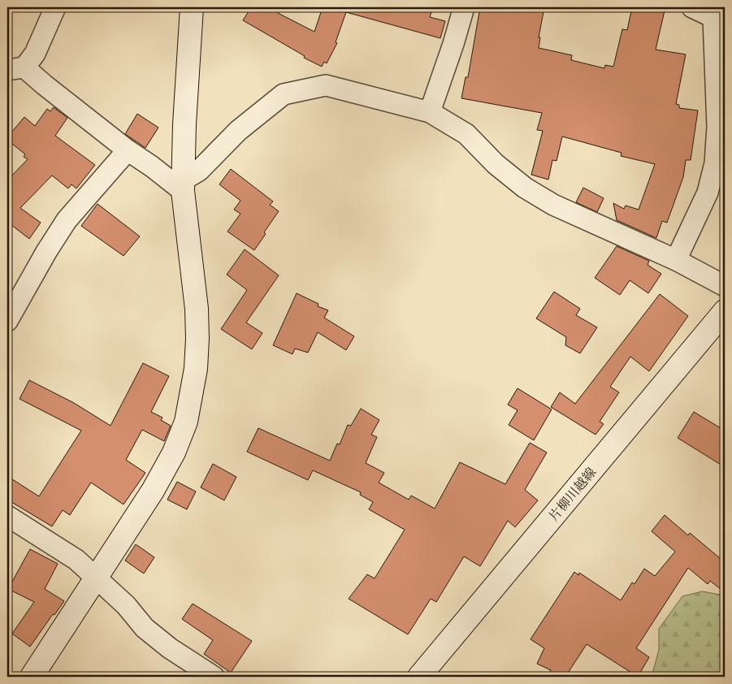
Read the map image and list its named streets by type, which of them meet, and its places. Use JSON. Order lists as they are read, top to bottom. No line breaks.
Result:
{"streets":{"street":["片柳川越線"]}}
